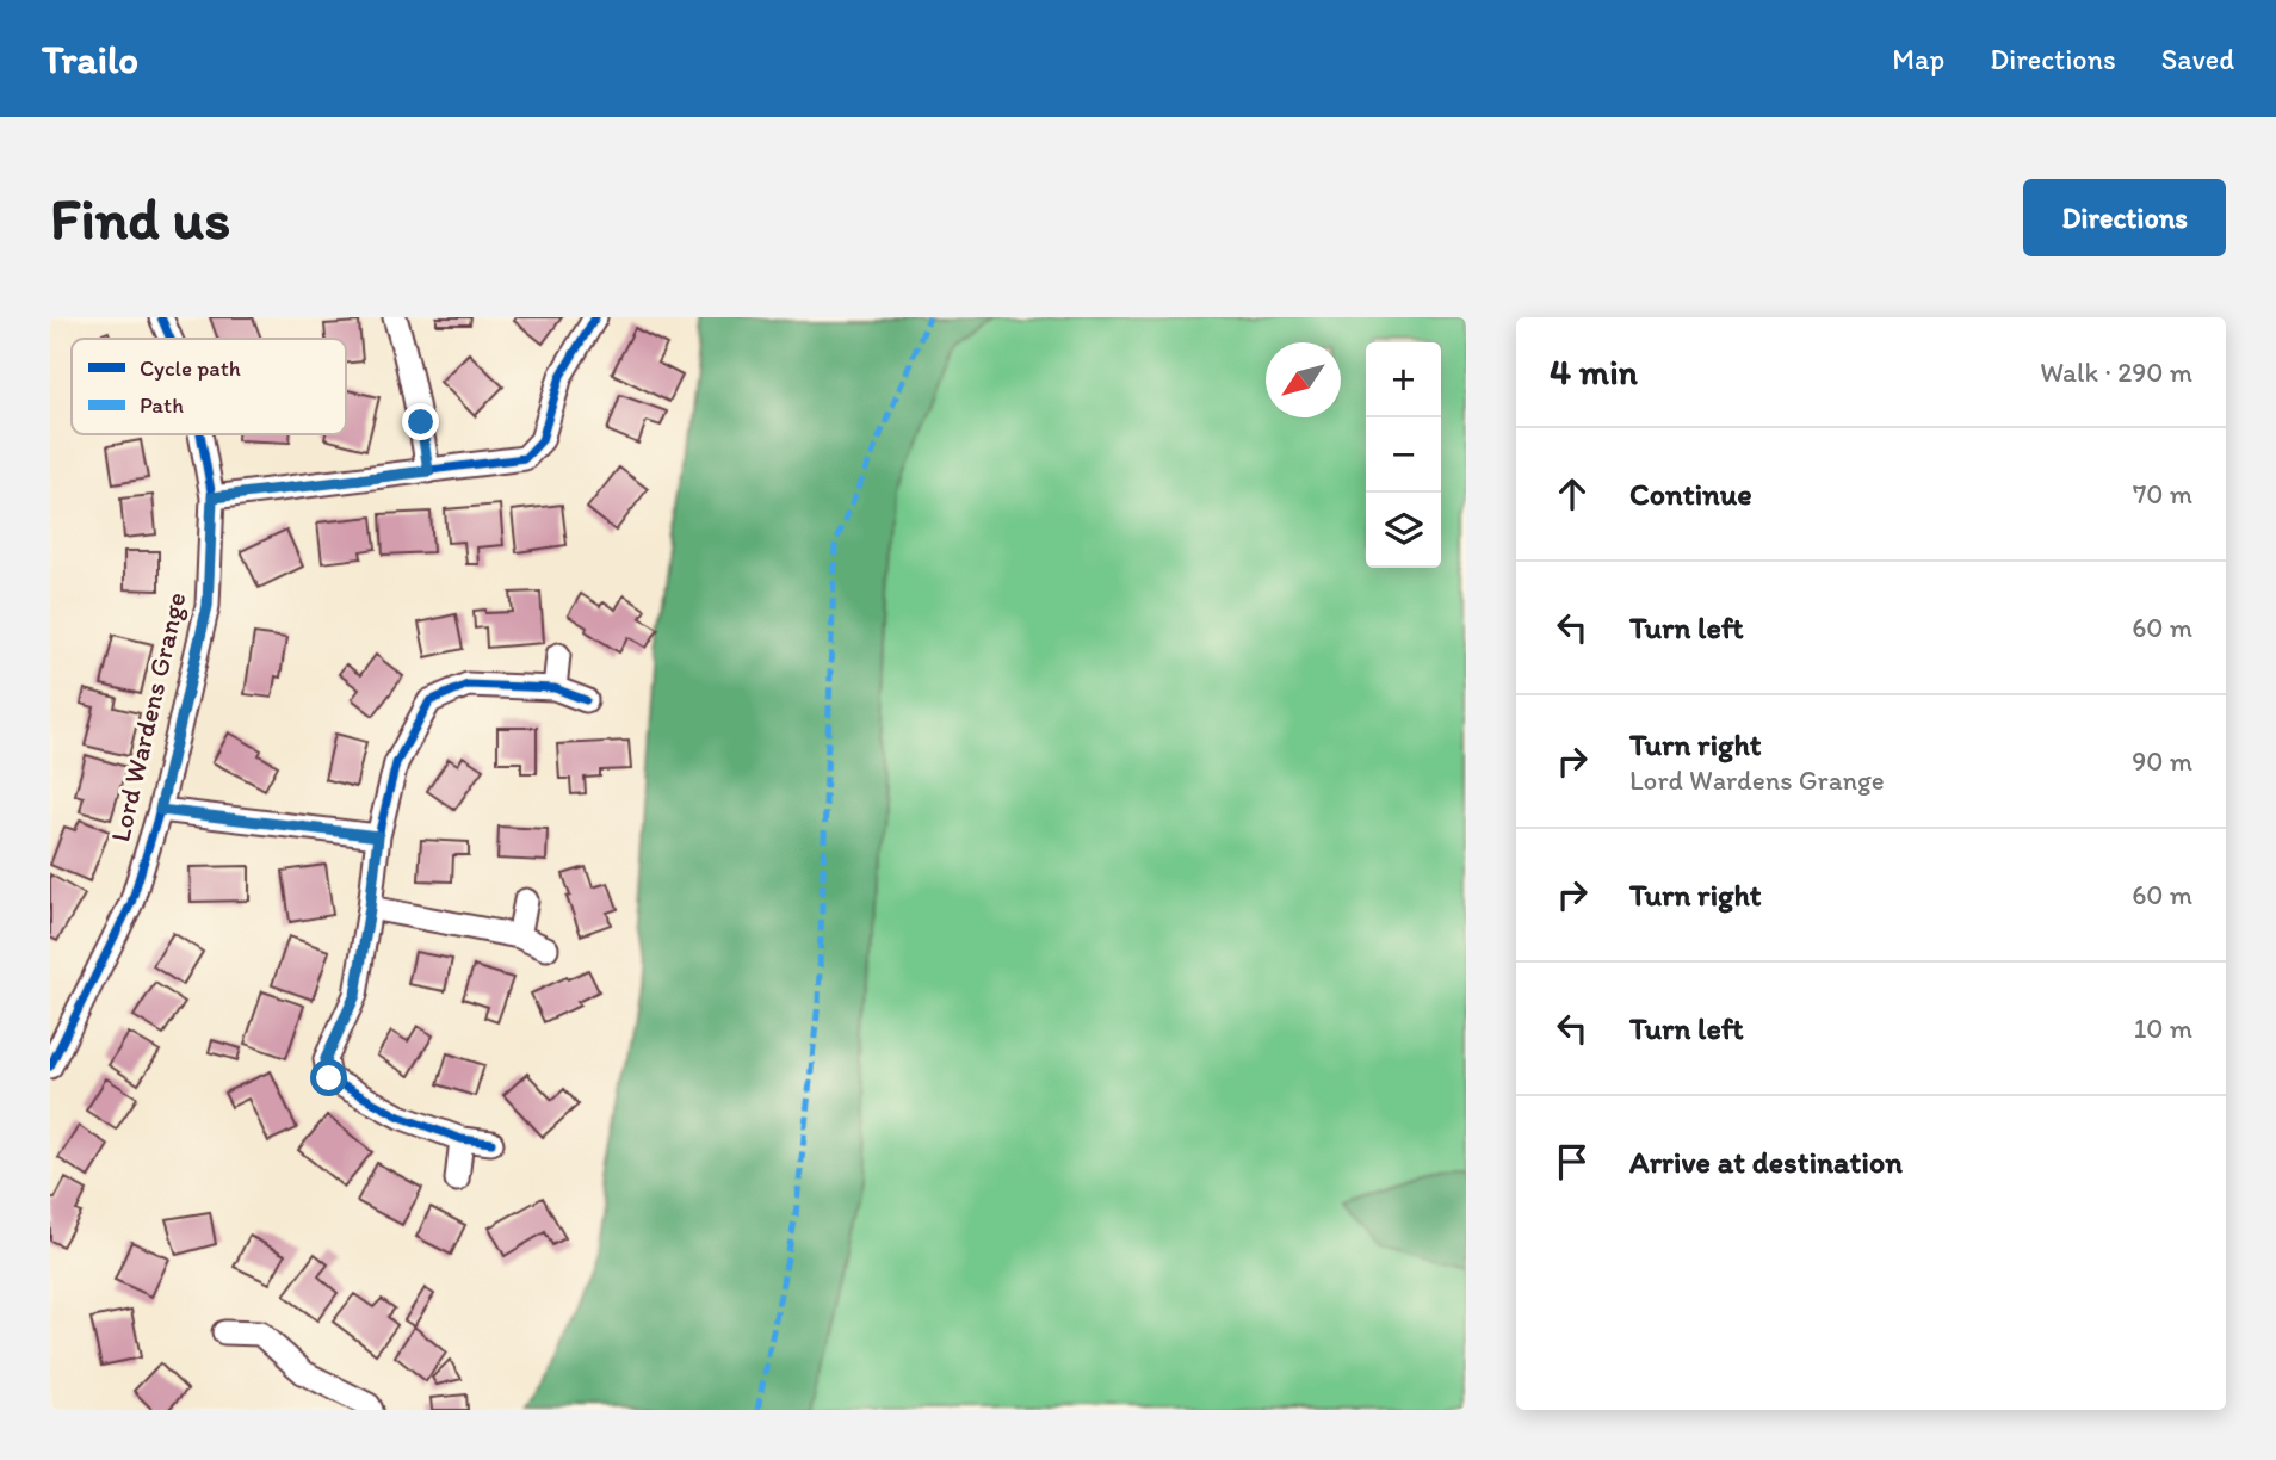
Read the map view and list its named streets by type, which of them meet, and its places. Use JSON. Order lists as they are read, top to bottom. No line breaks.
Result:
{"streets":{"street":["Lord Wardens Grange"]},"legend":["Cycle path","Path"],"north":"bottom left","page":{"header":"Trailo","nav":["Map","Directions","Saved"],"buttons":"Directions","title":"Find us","heading":["4 min","Walk · 290 m"],"map_buttons":["+","−"],"list":[["Continue","70 m"],["Turn left","60 m"],["Turn right","Lord Wardens Grange","90 m"],["Turn right","60 m"],["Turn left","10 m"],"Arrive at destination"]}}
